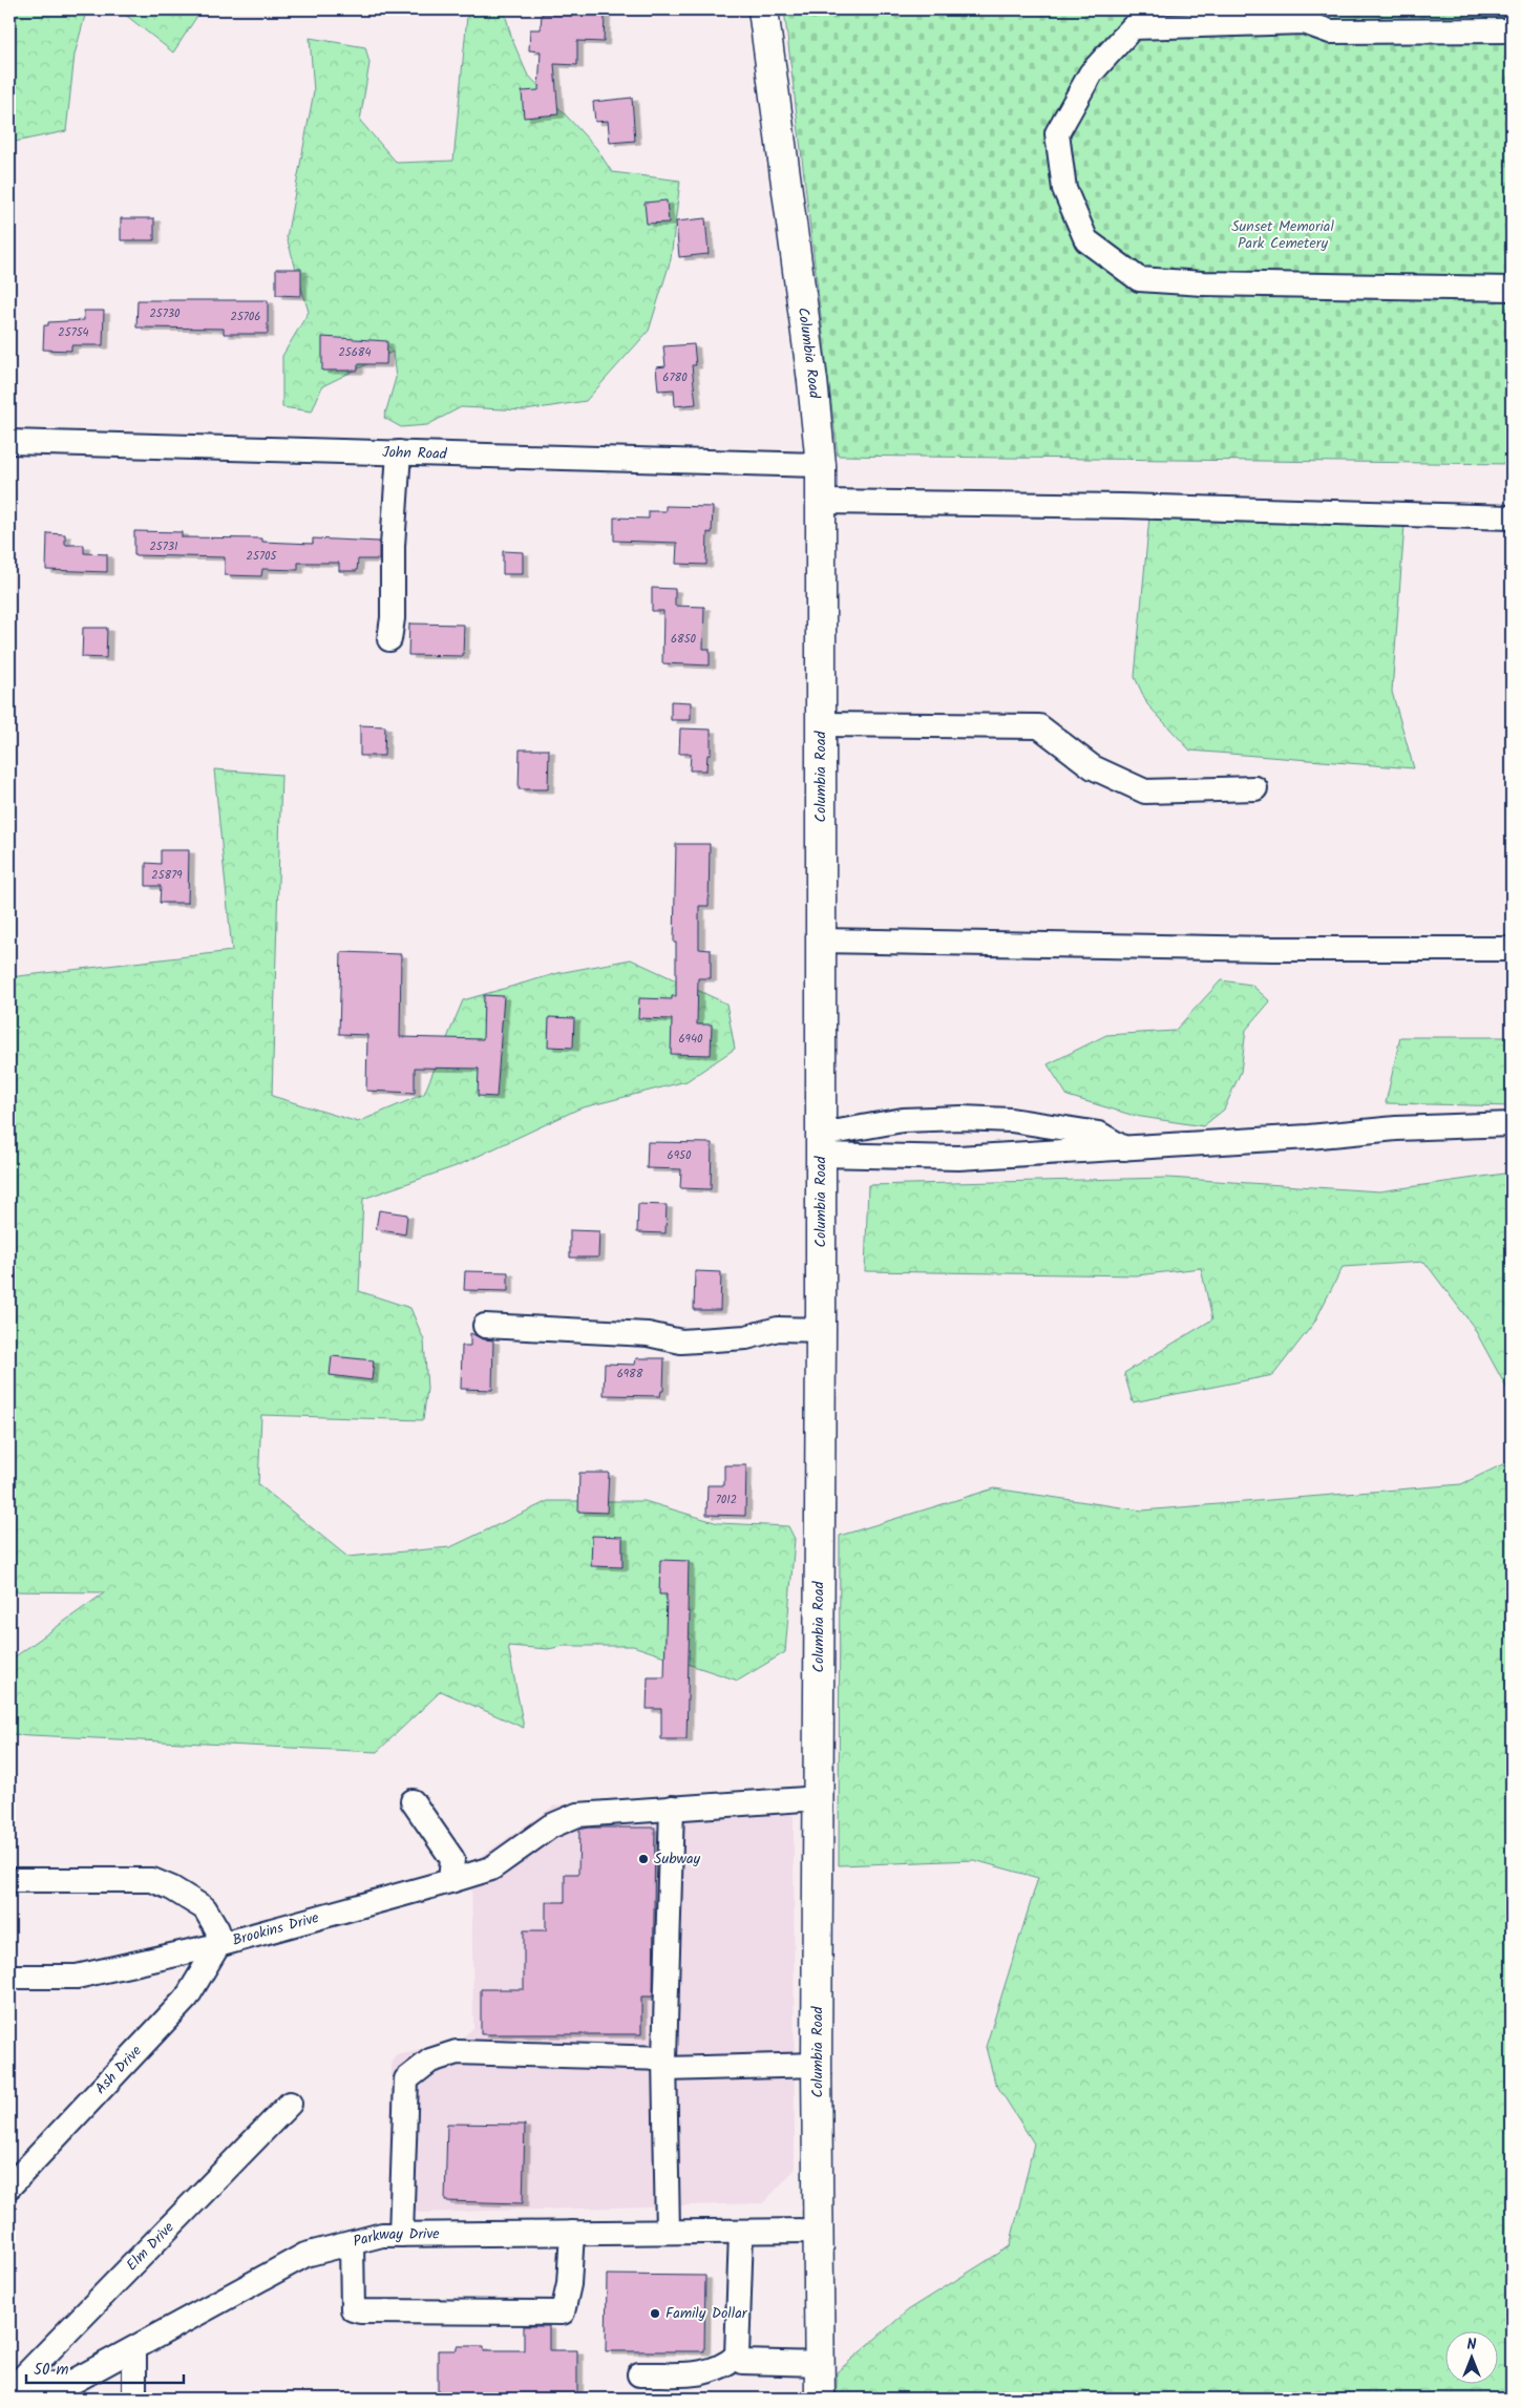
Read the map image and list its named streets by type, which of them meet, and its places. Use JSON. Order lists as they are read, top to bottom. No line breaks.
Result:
{"streets":{"main road":["Columbia Road"],"street":["John Road","Brookins Drive","Ash Drive","Parkway Drive","Elm Drive"]},"crossings":[["Columbia Road","John Road"],["Columbia Road","Brookins Drive"],["Columbia Road","Parkway Drive"],["Brookins Drive","Ash Drive"],["Parkway Drive","Elm Drive"]],"parks":["Sunset Memorial Park Cemetery"],"places":["Subway","Family Dollar"],"house_numbers":["25730","25706","25754","25684","6780","25731","25705","6850","25879","6940","6950","6988","7012"],"scale_bar":"50 m","north":"top"}
